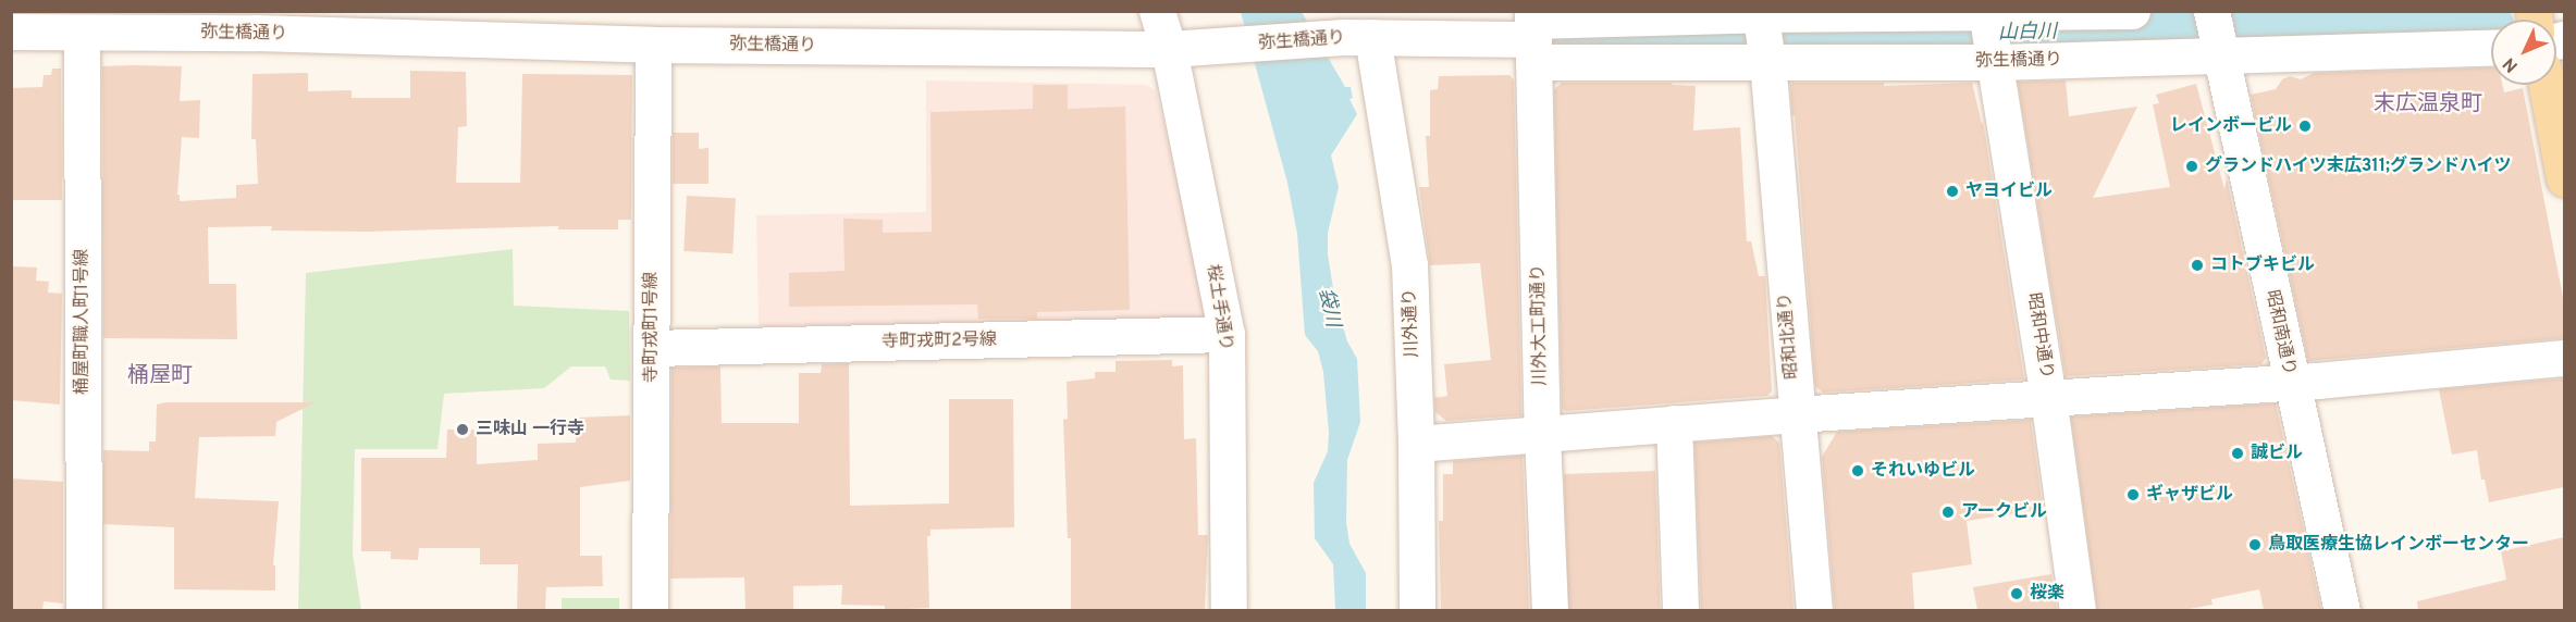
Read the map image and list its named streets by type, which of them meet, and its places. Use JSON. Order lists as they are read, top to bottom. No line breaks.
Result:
{"streets":{"street":["弥生橋通り","桜土手通り","桶屋町職人町1号線","川外通り","川外大工町通り","寺町戎町1号線","昭和南通り","昭和北通り","昭和中通り","寺町戎町2号線"]},"crossings":[["弥生橋通り","桜土手通り"],["弥生橋通り","桶屋町職人町1号線"],["弥生橋通り","川外通り"],["弥生橋通り","川外大工町通り"],["弥生橋通り","寺町戎町1号線"],["弥生橋通り","昭和南通り"],["弥生橋通り","昭和北通り"],["弥生橋通り","昭和中通り"],["桜土手通り","寺町戎町2号線"],["寺町戎町1号線","寺町戎町2号線"]],"districts":["末広温泉町","桶屋町"],"water":["山白川","袋川"],"places":["レインボービル","グランドハイツ末広311;グランドハイツ","ヤヨイビル","コトブキビル","三味山 一行寺","誠ビル","それいゆビル","ギャザビル","アークビル","鳥取医療生協レインボーセンター","桜楽"],"north":"bottom left"}
